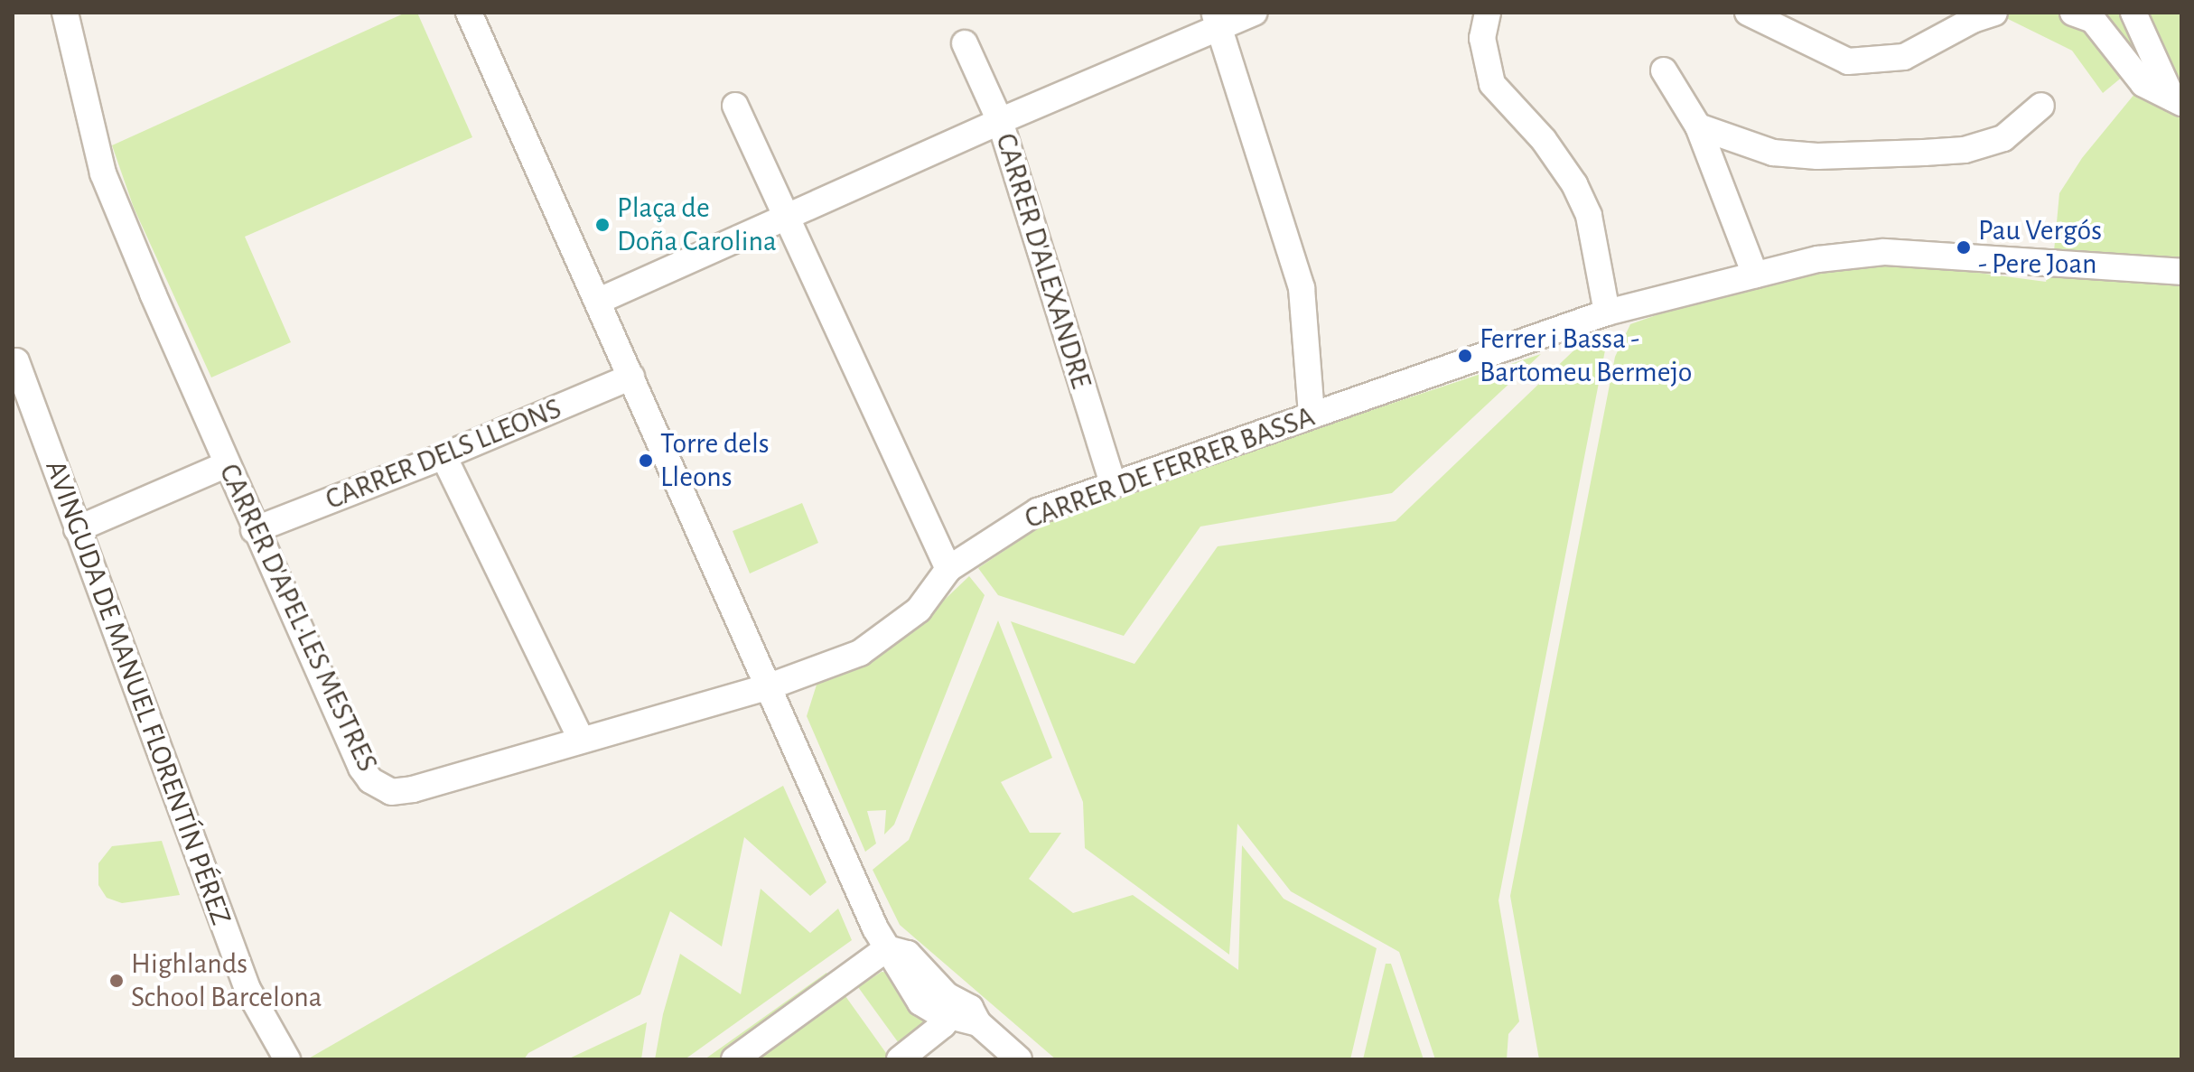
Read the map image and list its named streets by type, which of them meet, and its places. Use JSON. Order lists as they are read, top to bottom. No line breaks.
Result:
{"streets":{"street":["CARRER D'ALEXANDRE","CARRER DELS LLEONS","CARRER DE FERRER BASSA","CARRER D'APEL·LES MESTRES","AVINGUDA DE MANUEL FLORENTÍN PÉREZ"]},"crossings":[["CARRER D'ALEXANDRE","CARRER DE FERRER BASSA"],["CARRER DELS LLEONS","CARRER D'APEL·LES MESTRES"],["CARRER DE FERRER BASSA","CARRER D'APEL·LES MESTRES"]],"places":["Plaça de Doña Carolina","Pau Vergós - Pere Joan","Ferrer i Bassa - Bartomeu Bermejo","Torre dels Lleons","Highlands School Barcelona"]}
